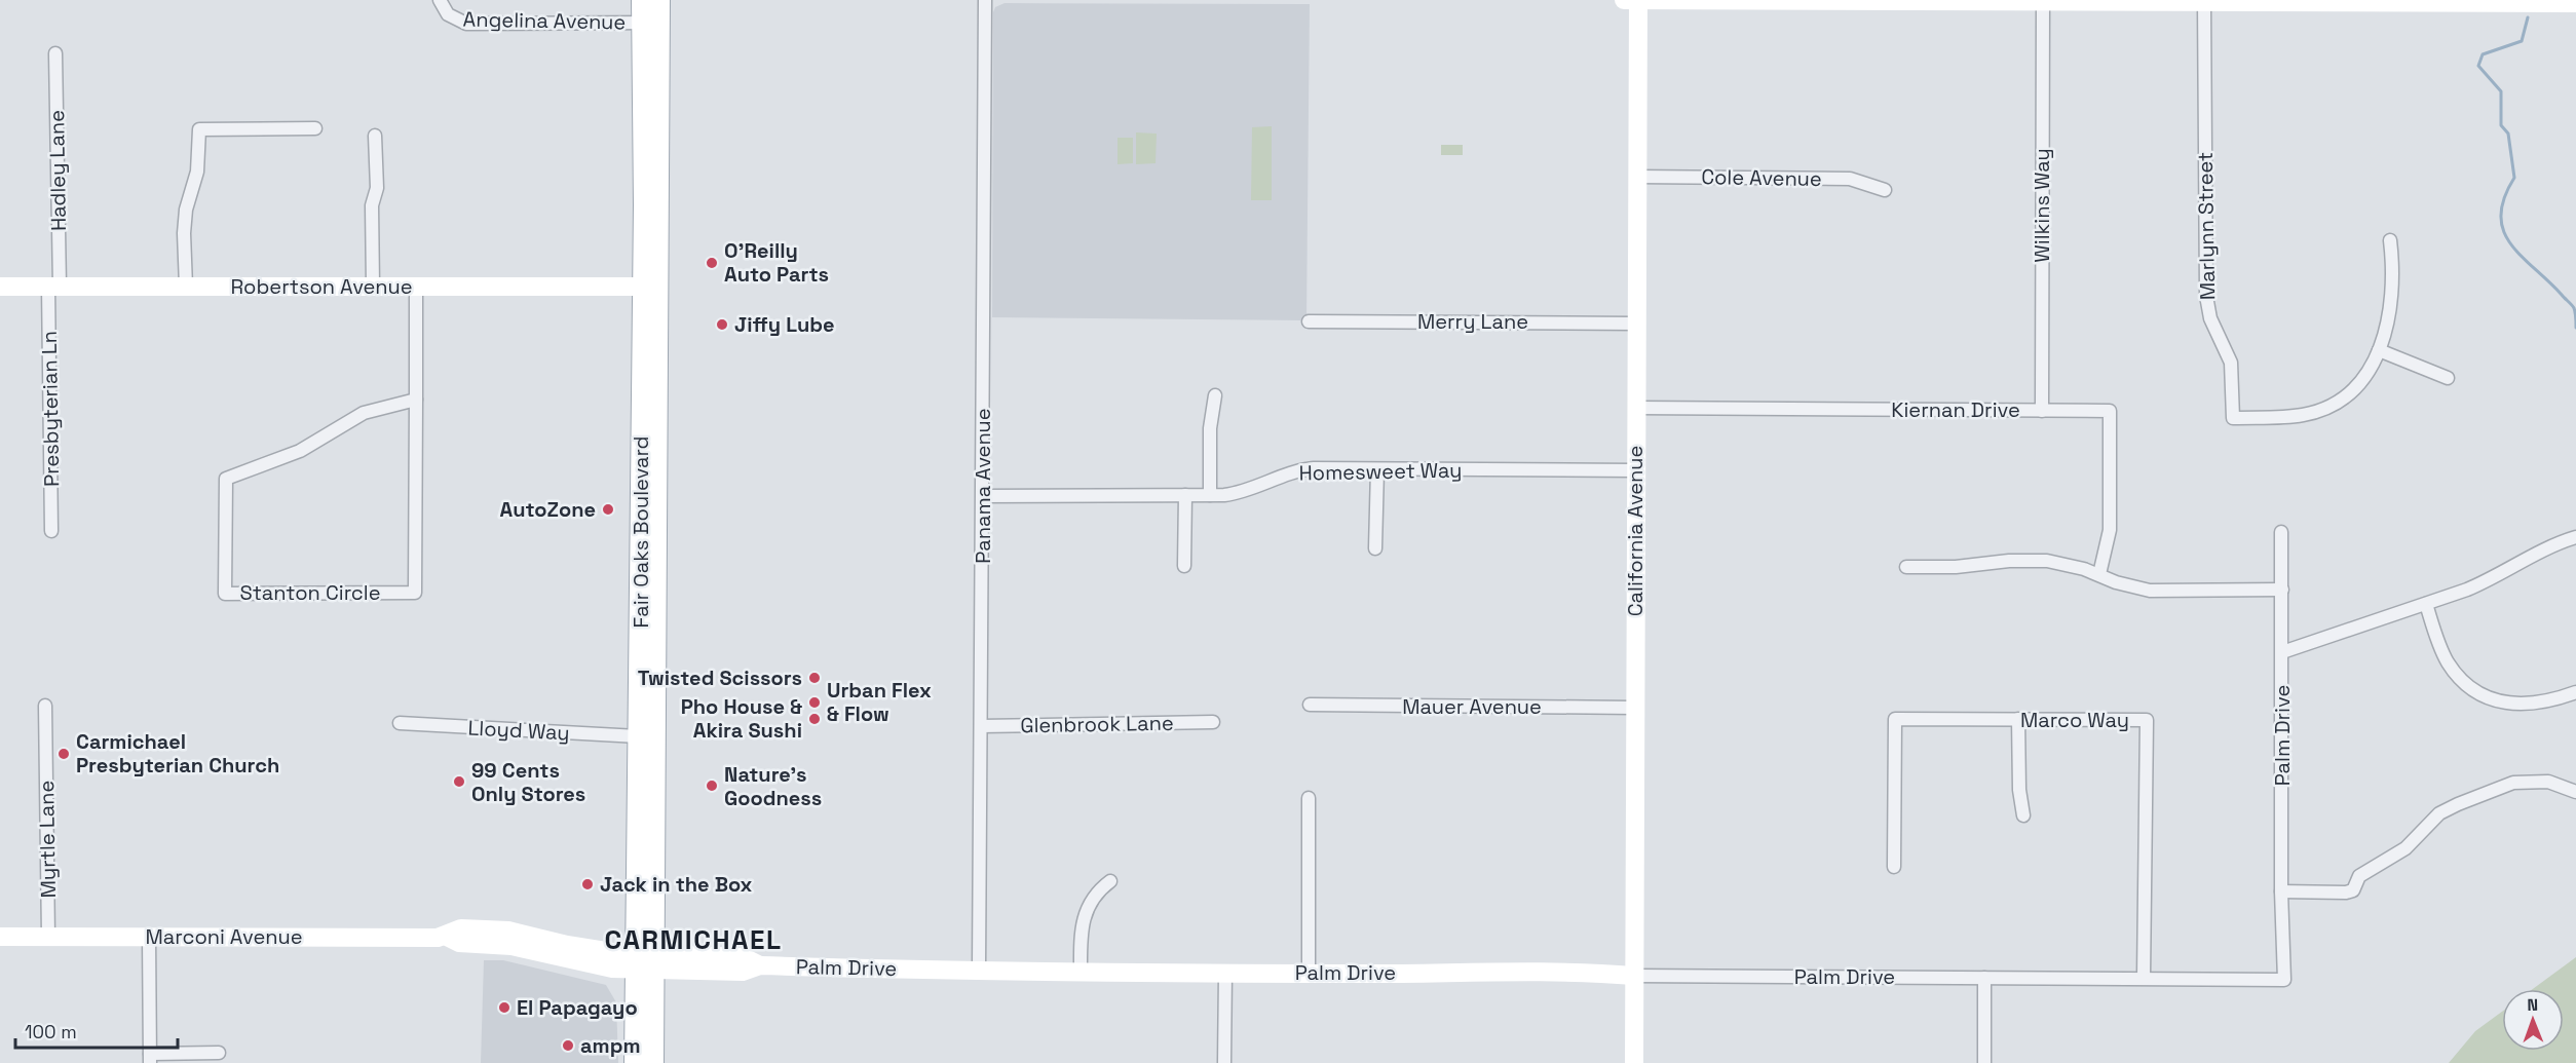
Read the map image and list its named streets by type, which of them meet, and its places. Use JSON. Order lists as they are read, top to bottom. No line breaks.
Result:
{"streets":{"main road":["Fair Oaks Boulevard"],"street":["Angelina Avenue","Hadley Lane","Cole Avenue","Wilkins Way","Marlynn Street","Robertson Avenue","Merry Lane","Presbyterian Ln","Kiernan Drive","Homesweet Way","Panama Avenue","California Avenue","Stanton Circle","Mauer Avenue","Marco Way","Glenbrook Lane","Lloyd Way","Palm Drive","Myrtle Lane","Marconi Avenue"]},"crossings":[["Angelina Avenue","Fair Oaks Boulevard"],["Hadley Lane","Robertson Avenue"],["Hadley Lane","Presbyterian Ln"],["Cole Avenue","California Avenue"],["Wilkins Way","Kiernan Drive"],["Robertson Avenue","Presbyterian Ln"],["Robertson Avenue","Fair Oaks Boulevard"],["Robertson Avenue","Stanton Circle"],["Merry Lane","California Avenue"],["Kiernan Drive","California Avenue"],["Homesweet Way","Panama Avenue"],["Homesweet Way","California Avenue"],["Panama Avenue","Glenbrook Lane"],["Panama Avenue","Palm Drive"],["California Avenue","Mauer Avenue"],["California Avenue","Palm Drive"],["Fair Oaks Boulevard","Lloyd Way"],["Fair Oaks Boulevard","Palm Drive"],["Fair Oaks Boulevard","Marconi Avenue"],["Marco Way","Palm Drive"],["Palm Drive","Marconi Avenue"],["Myrtle Lane","Marconi Avenue"]],"districts":["CARMICHAEL"],"places":["O'Reilly Auto Parts","Jiffy Lube","AutoZone","Twisted Scissors","Urban Flex & Flow","Pho House & Akira Sushi","Carmichael Presbyterian Church","99 Cents Only Stores","Nature's Goodness","Jack in the Box","El Papagayo","ampm"],"scale_bar":"100 m","north":"top"}
